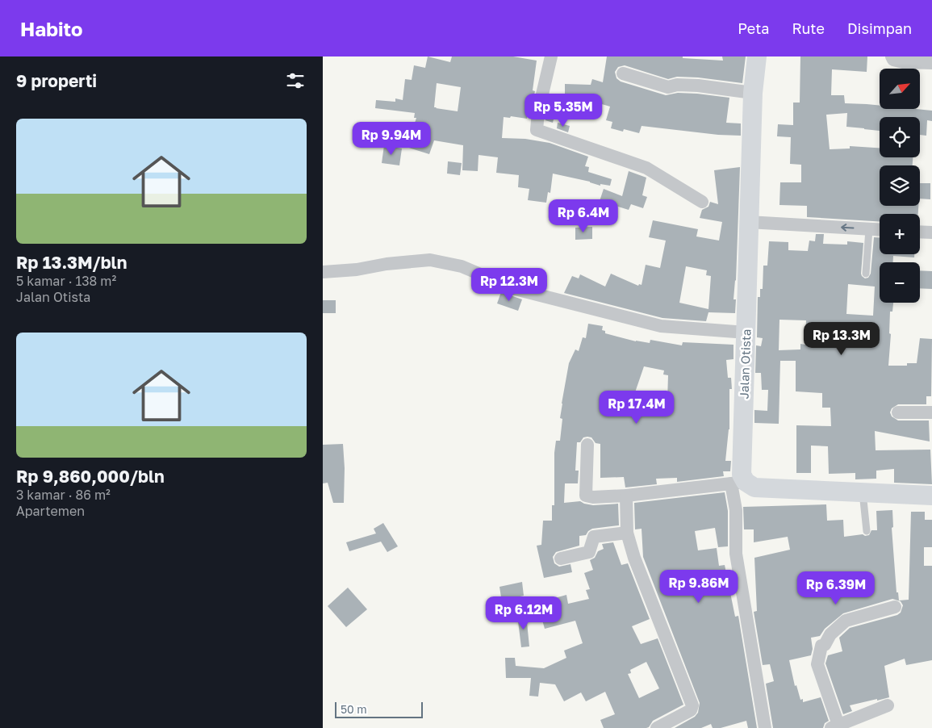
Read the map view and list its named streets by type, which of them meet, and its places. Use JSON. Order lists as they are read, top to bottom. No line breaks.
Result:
{"streets":{"street":["Jalan Otista"]},"scale_bar":"50 m","north":"top right","page":{"header":"Habito","nav":["Peta","Rute","Disimpan"],"heading":"9 properti","map_buttons":["+","−"],"price":["Rp 5.35M","Rp 9.94M","Rp 6.4M","Rp 12.3M","Rp 13.3M","Rp 17.4M","Rp 9.86M","Rp 6.39M","Rp 6.12M"],"list":[{"name":"Rp 13.3M/bln","note":"5 kamar · 138 m² · Jalan Otista"},{"name":"Rp 9,860,000/bln","note":"3 kamar · 86 m² · Apartemen"}],"scale":"50 m"}}
